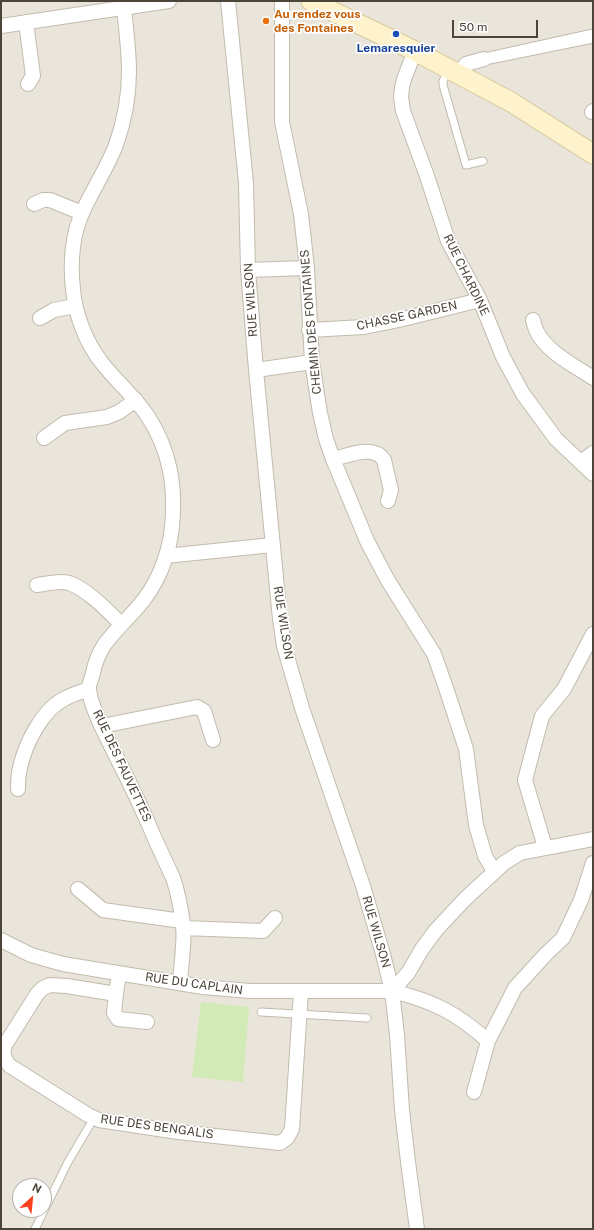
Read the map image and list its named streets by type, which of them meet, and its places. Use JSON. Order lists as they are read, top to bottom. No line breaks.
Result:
{"streets":{"street":["RUE CHARDINE","RUE WILSON","CHASSE GARDEN","CHEMIN DES FONTAINES","RUE DES FAUVETTES","RUE DU CAPLAIN","RUE DES BENGALIS"]},"crossings":[["RUE CHARDINE","CHASSE GARDEN"],["RUE WILSON","RUE DU CAPLAIN"],["CHASSE GARDEN","CHEMIN DES FONTAINES"],["RUE DES FAUVETTES","RUE DU CAPLAIN"],["RUE DU CAPLAIN","RUE DES BENGALIS"]],"places":["Au rendez vous des Fontaines","Lemaresquier"],"scale_bar":"50 m","north":"top right"}
